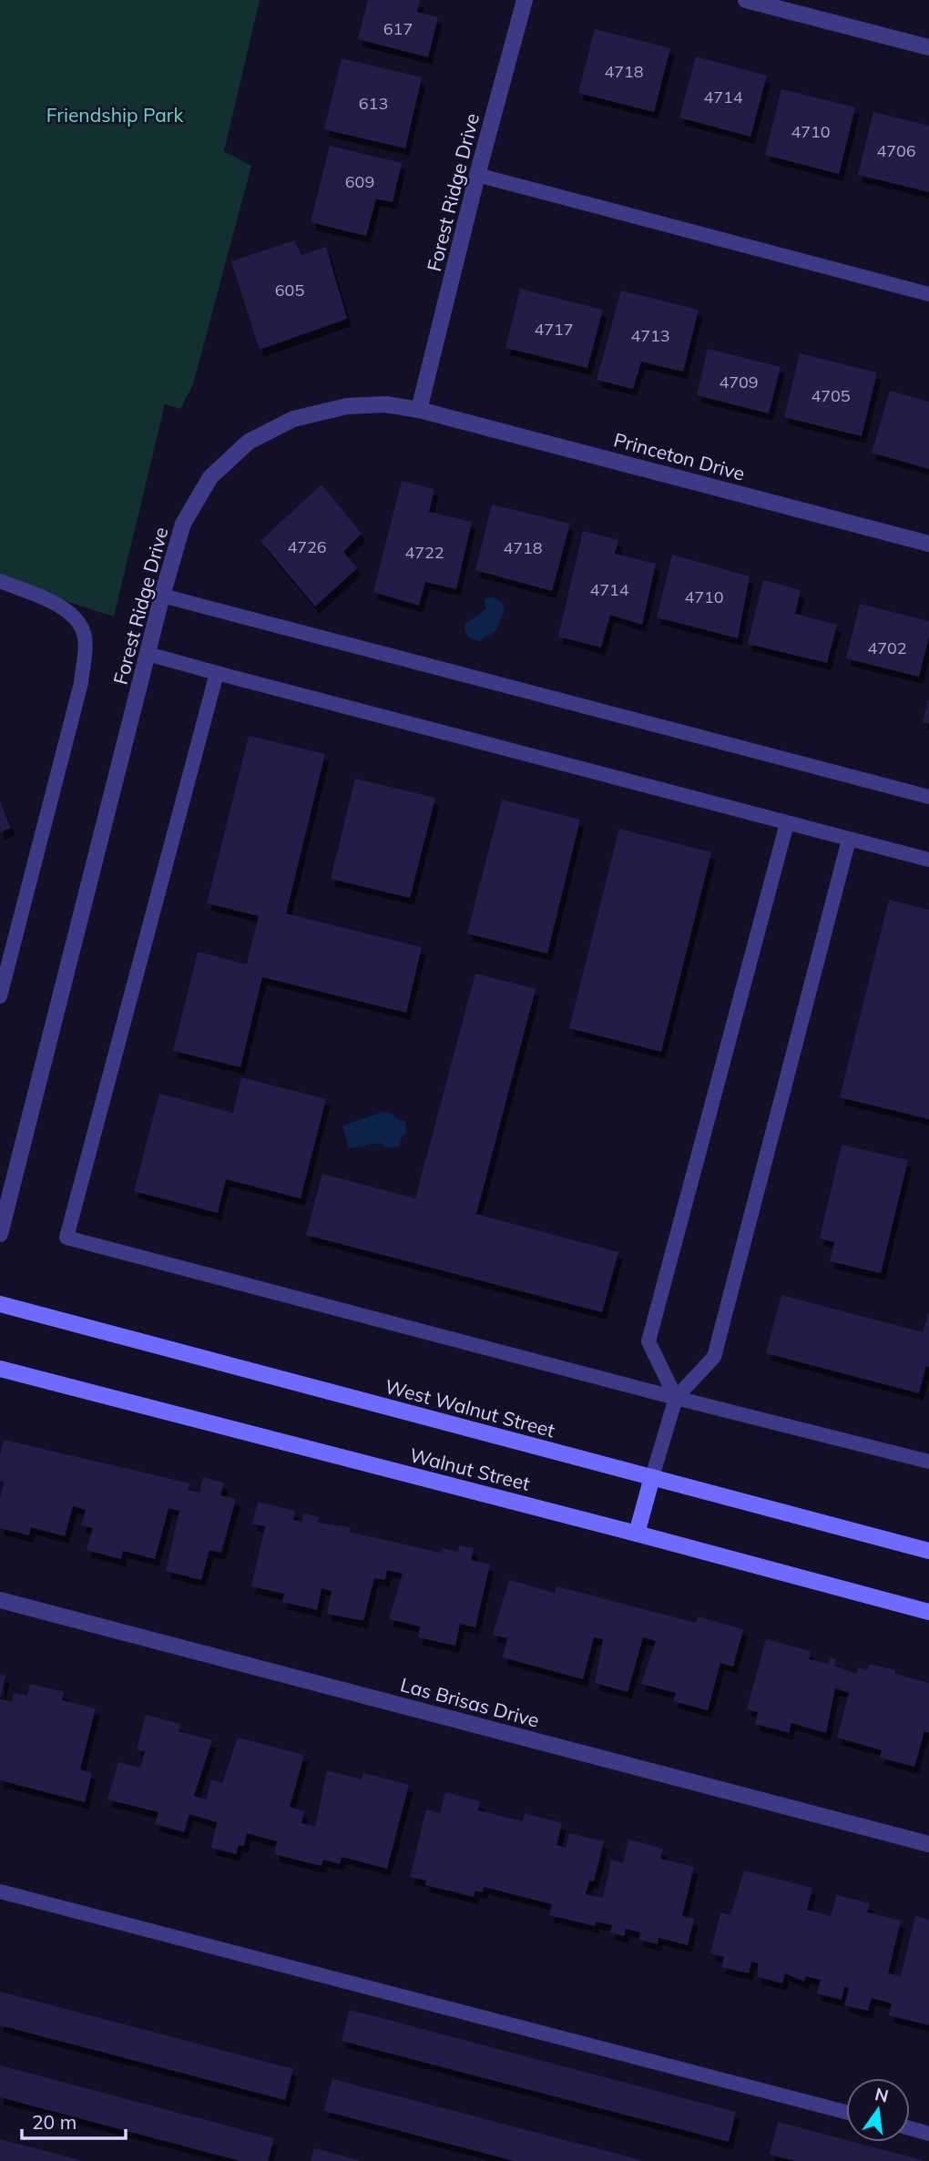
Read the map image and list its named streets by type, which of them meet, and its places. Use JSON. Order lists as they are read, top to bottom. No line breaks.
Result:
{"streets":{"main road":["West Walnut Street","Walnut Street"],"street":["Forest Ridge Drive","Princeton Drive","Las Brisas Drive"]},"crossings":[["Forest Ridge Drive","Princeton Drive"]],"parks":["Friendship Park"],"house_numbers":["617","4718","4714","613","4710","4706","609","605","4717","4713","4709","4705","4726","4718","4722","4714","4710","4702"],"scale_bar":"20 m","north":"top"}
